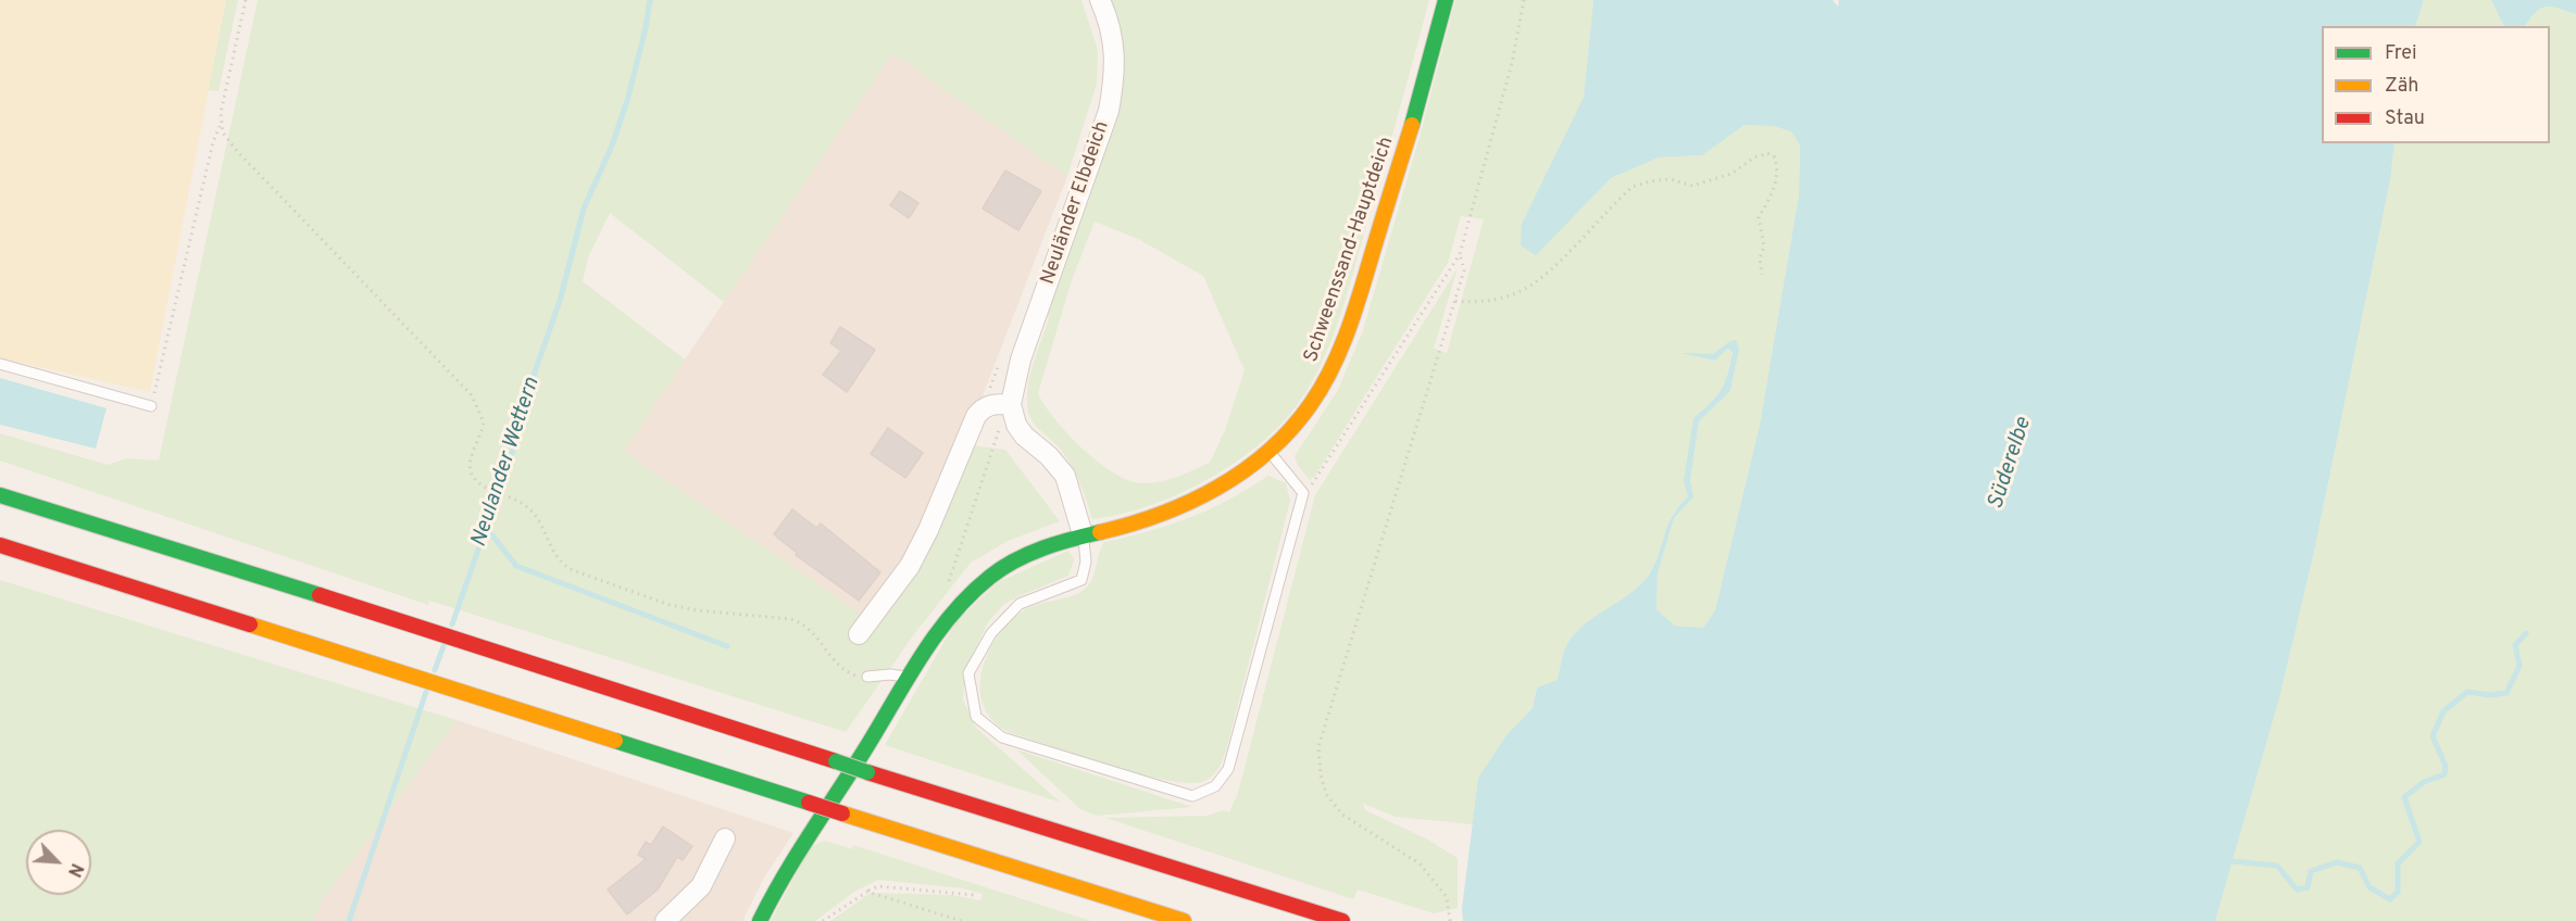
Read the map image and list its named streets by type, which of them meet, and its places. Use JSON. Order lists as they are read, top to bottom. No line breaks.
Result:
{"streets":{"main road":["Schweenssand-Hauptdeich"],"street":["Neuländer Elbdeich"]},"water":["Neulander Wettern","Süderelbe"],"legend":["Frei","Zäh","Stau"],"north":"bottom right"}
